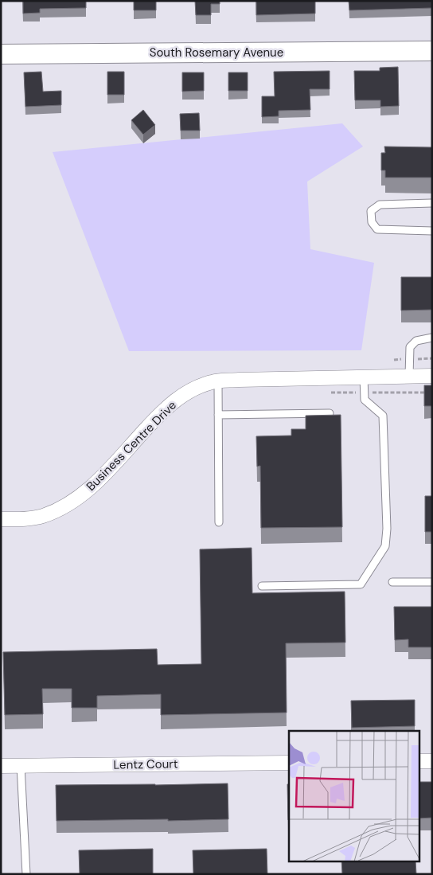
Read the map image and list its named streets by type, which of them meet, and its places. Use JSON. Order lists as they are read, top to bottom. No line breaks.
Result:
{"streets":{"street":["South Rosemary Avenue","Business Centre Drive","Lentz Court"]}}
